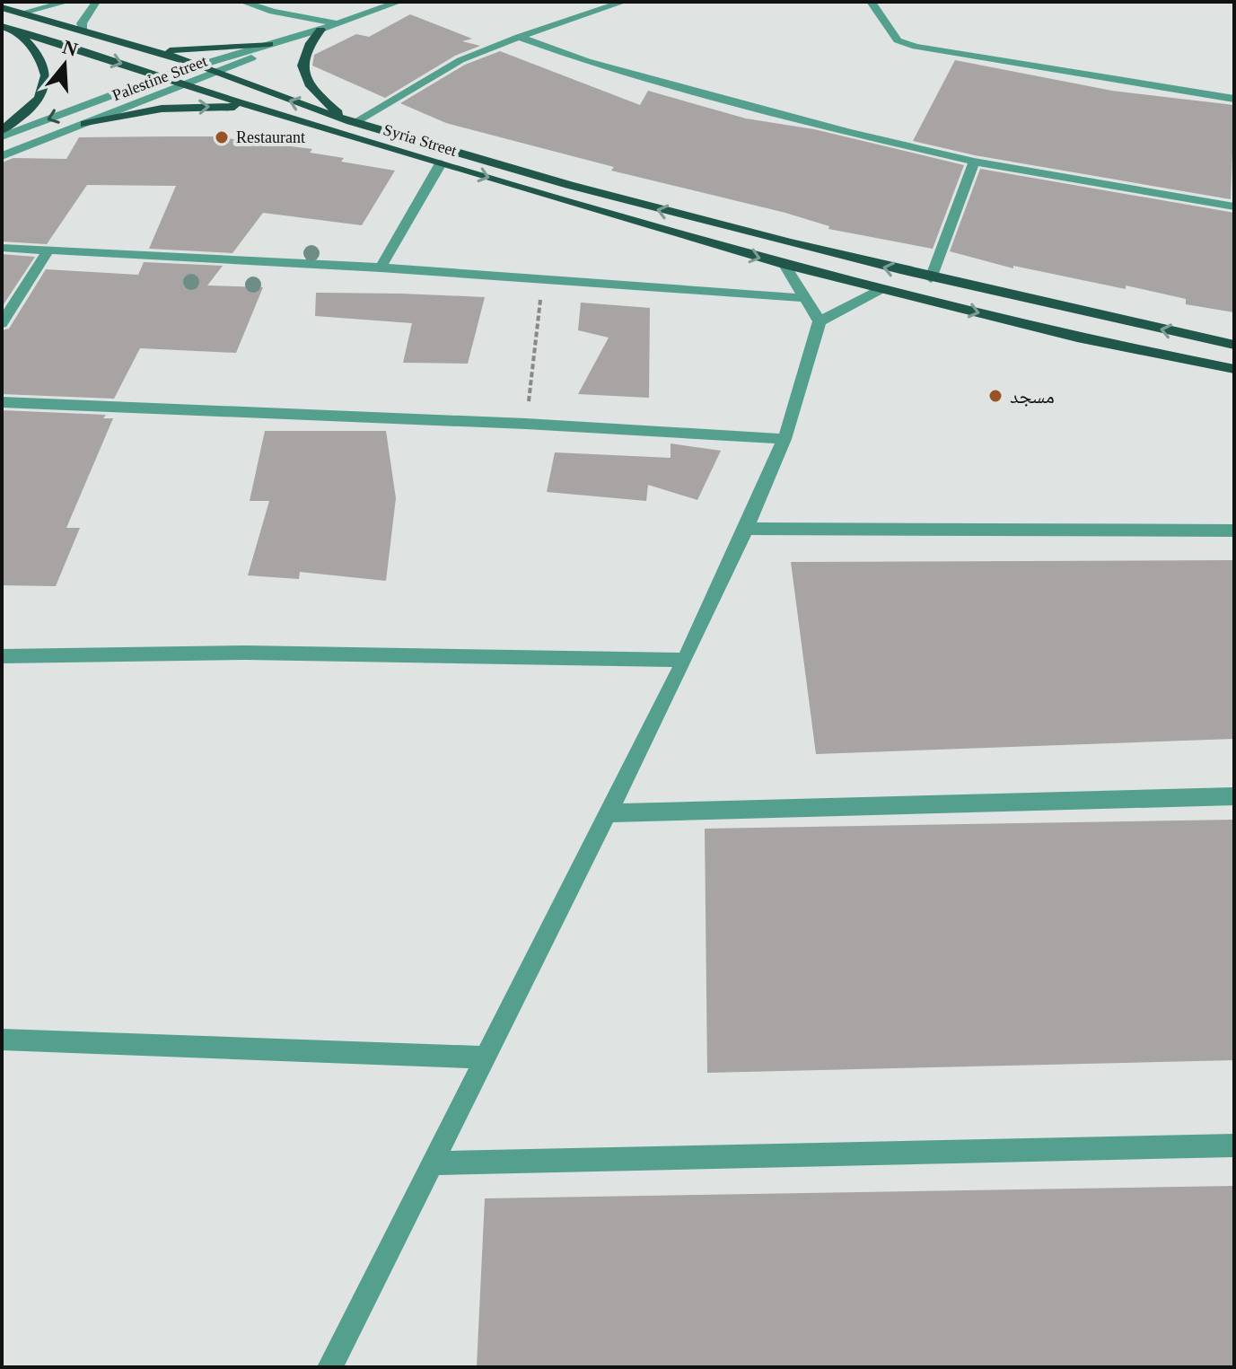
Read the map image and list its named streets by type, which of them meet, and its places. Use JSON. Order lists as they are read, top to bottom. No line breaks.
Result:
{"streets":{"main road":["Syria Street"],"street":["Palestine Street"]},"crossings":[["Palestine Street","Syria Street"]],"places":["Restaurant","مسجد"],"north":"top"}
